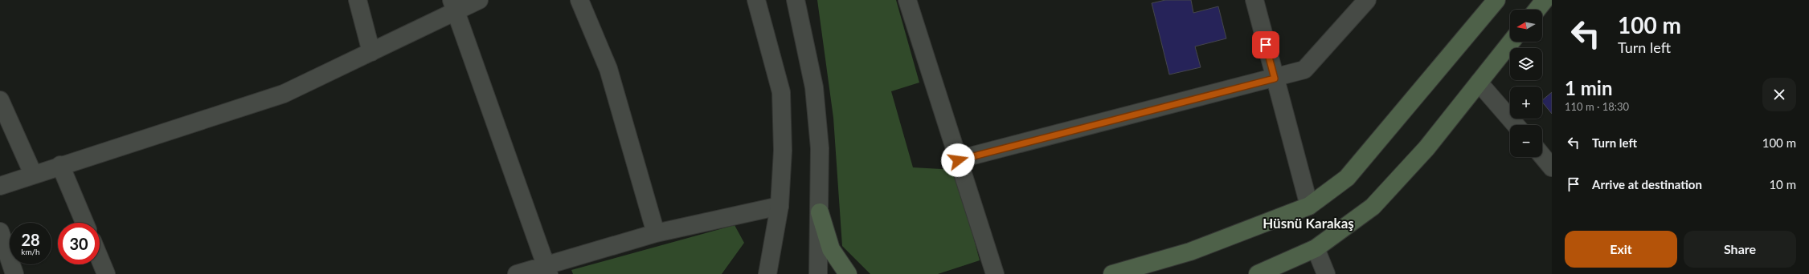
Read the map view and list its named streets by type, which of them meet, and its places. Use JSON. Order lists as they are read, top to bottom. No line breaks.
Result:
{"districts":["Hüsnü Karakaş"],"north":"left","page":{"turn":["100 m","Turn left"],"map_buttons":["+","−"],"heading":["1 min","110 m · 18:30"],"list":[{"name":"Turn left","value":"100 m"},{"name":"Arrive at destination","value":"10 m"}],"speed":"28 km/h","limit":"30","buttons":["Exit","Share"]}}
